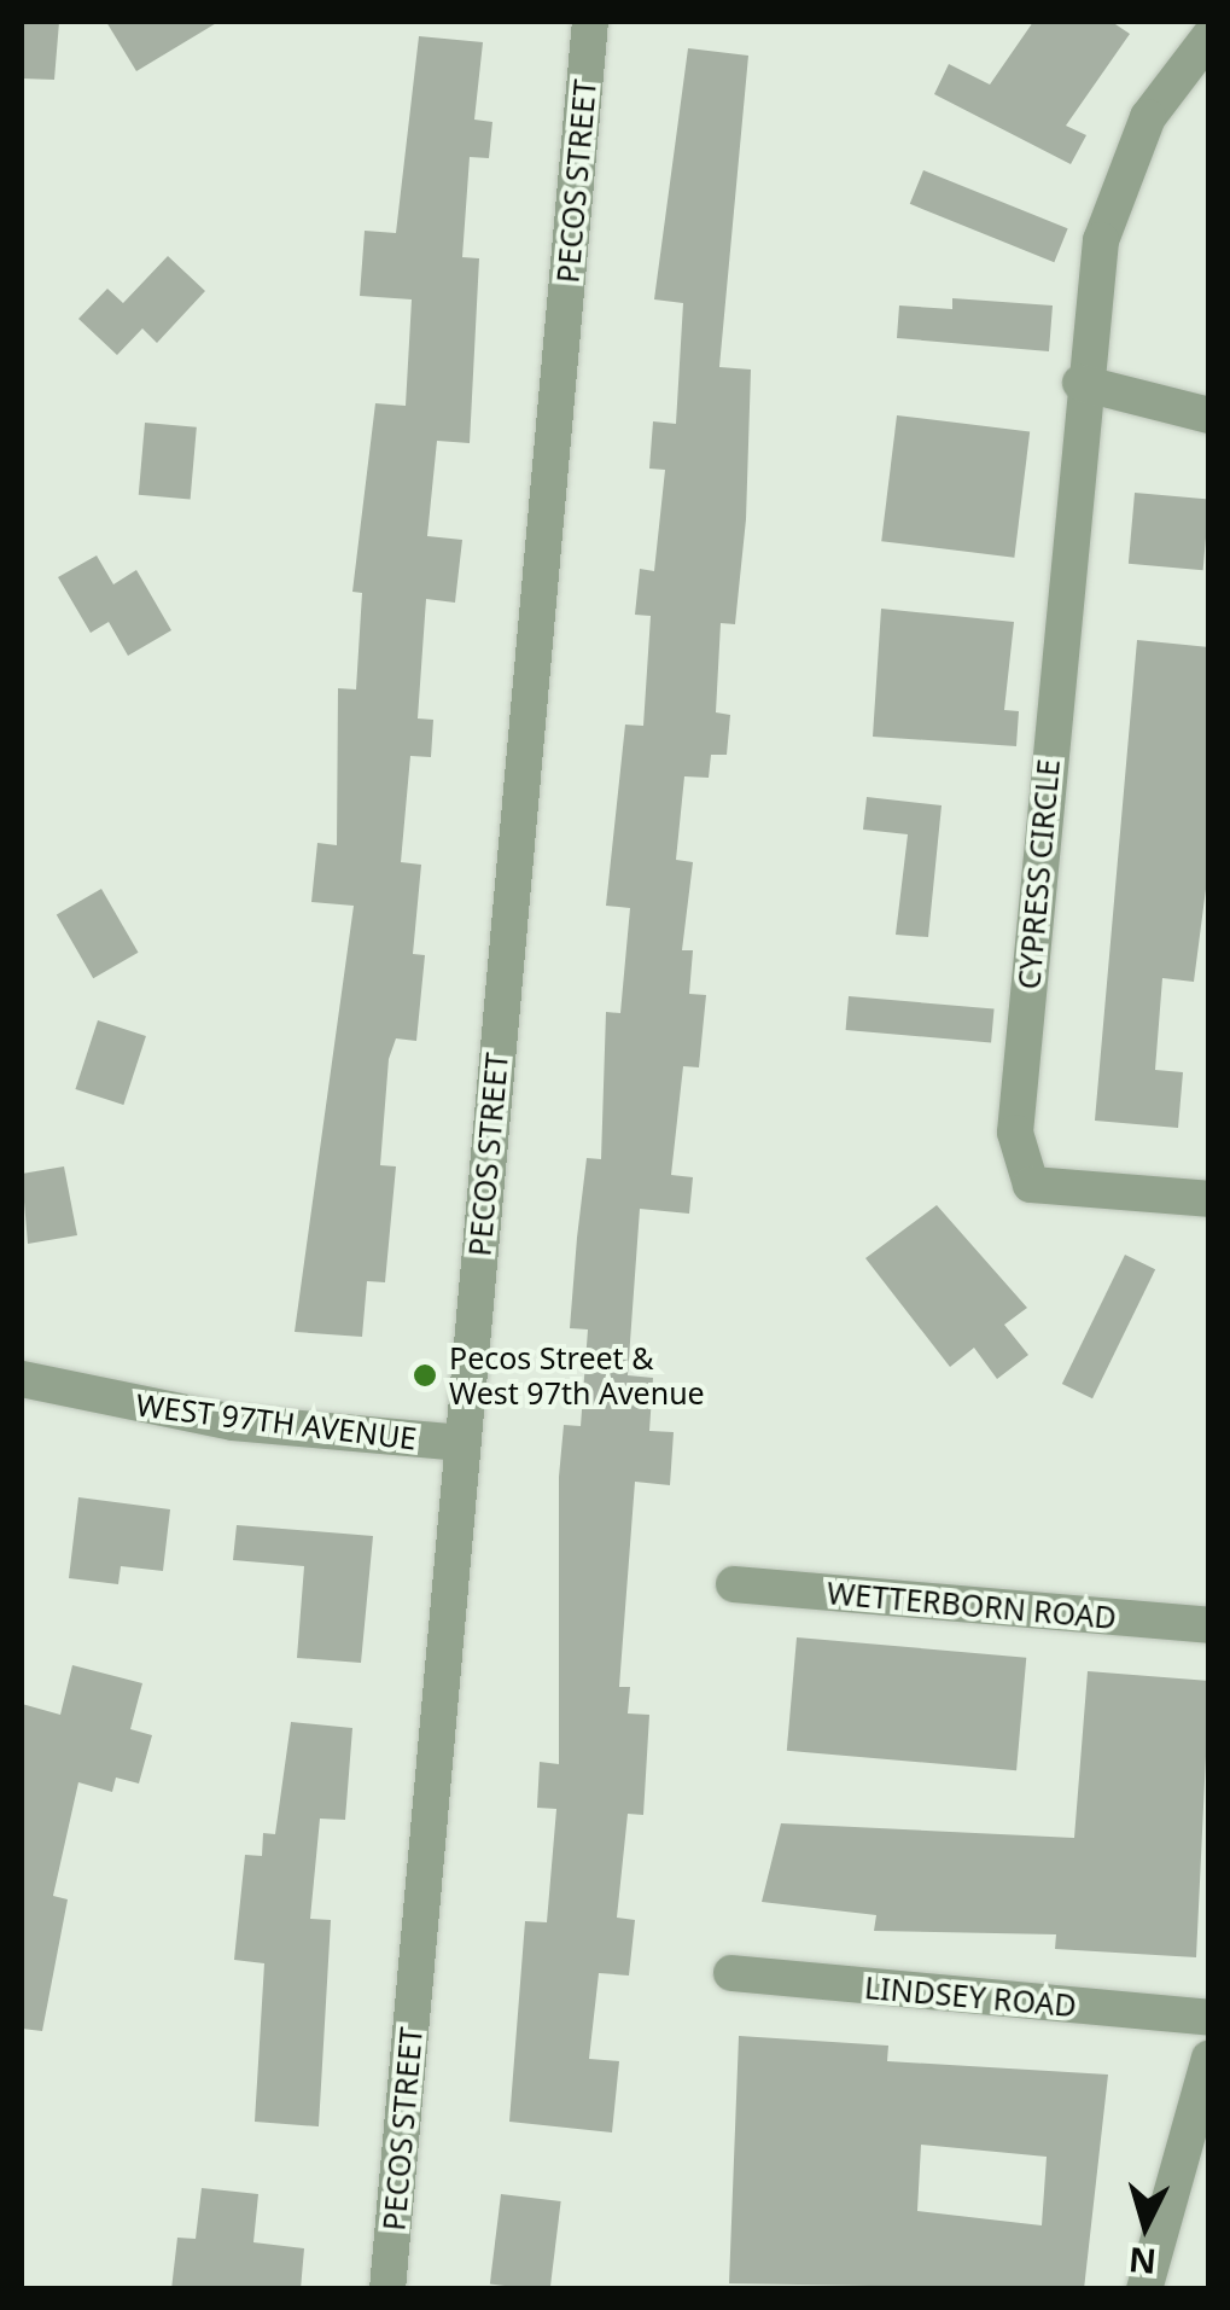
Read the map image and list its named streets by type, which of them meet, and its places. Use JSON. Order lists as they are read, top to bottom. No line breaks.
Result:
{"streets":{"street":["PECOS STREET","CYPRESS CIRCLE","WEST 97TH AVENUE","WETTERBORN ROAD","LINDSEY ROAD"]},"crossings":[["PECOS STREET","WEST 97TH AVENUE"]],"places":["Pecos Street & West 97th Avenue"],"north":"bottom"}
